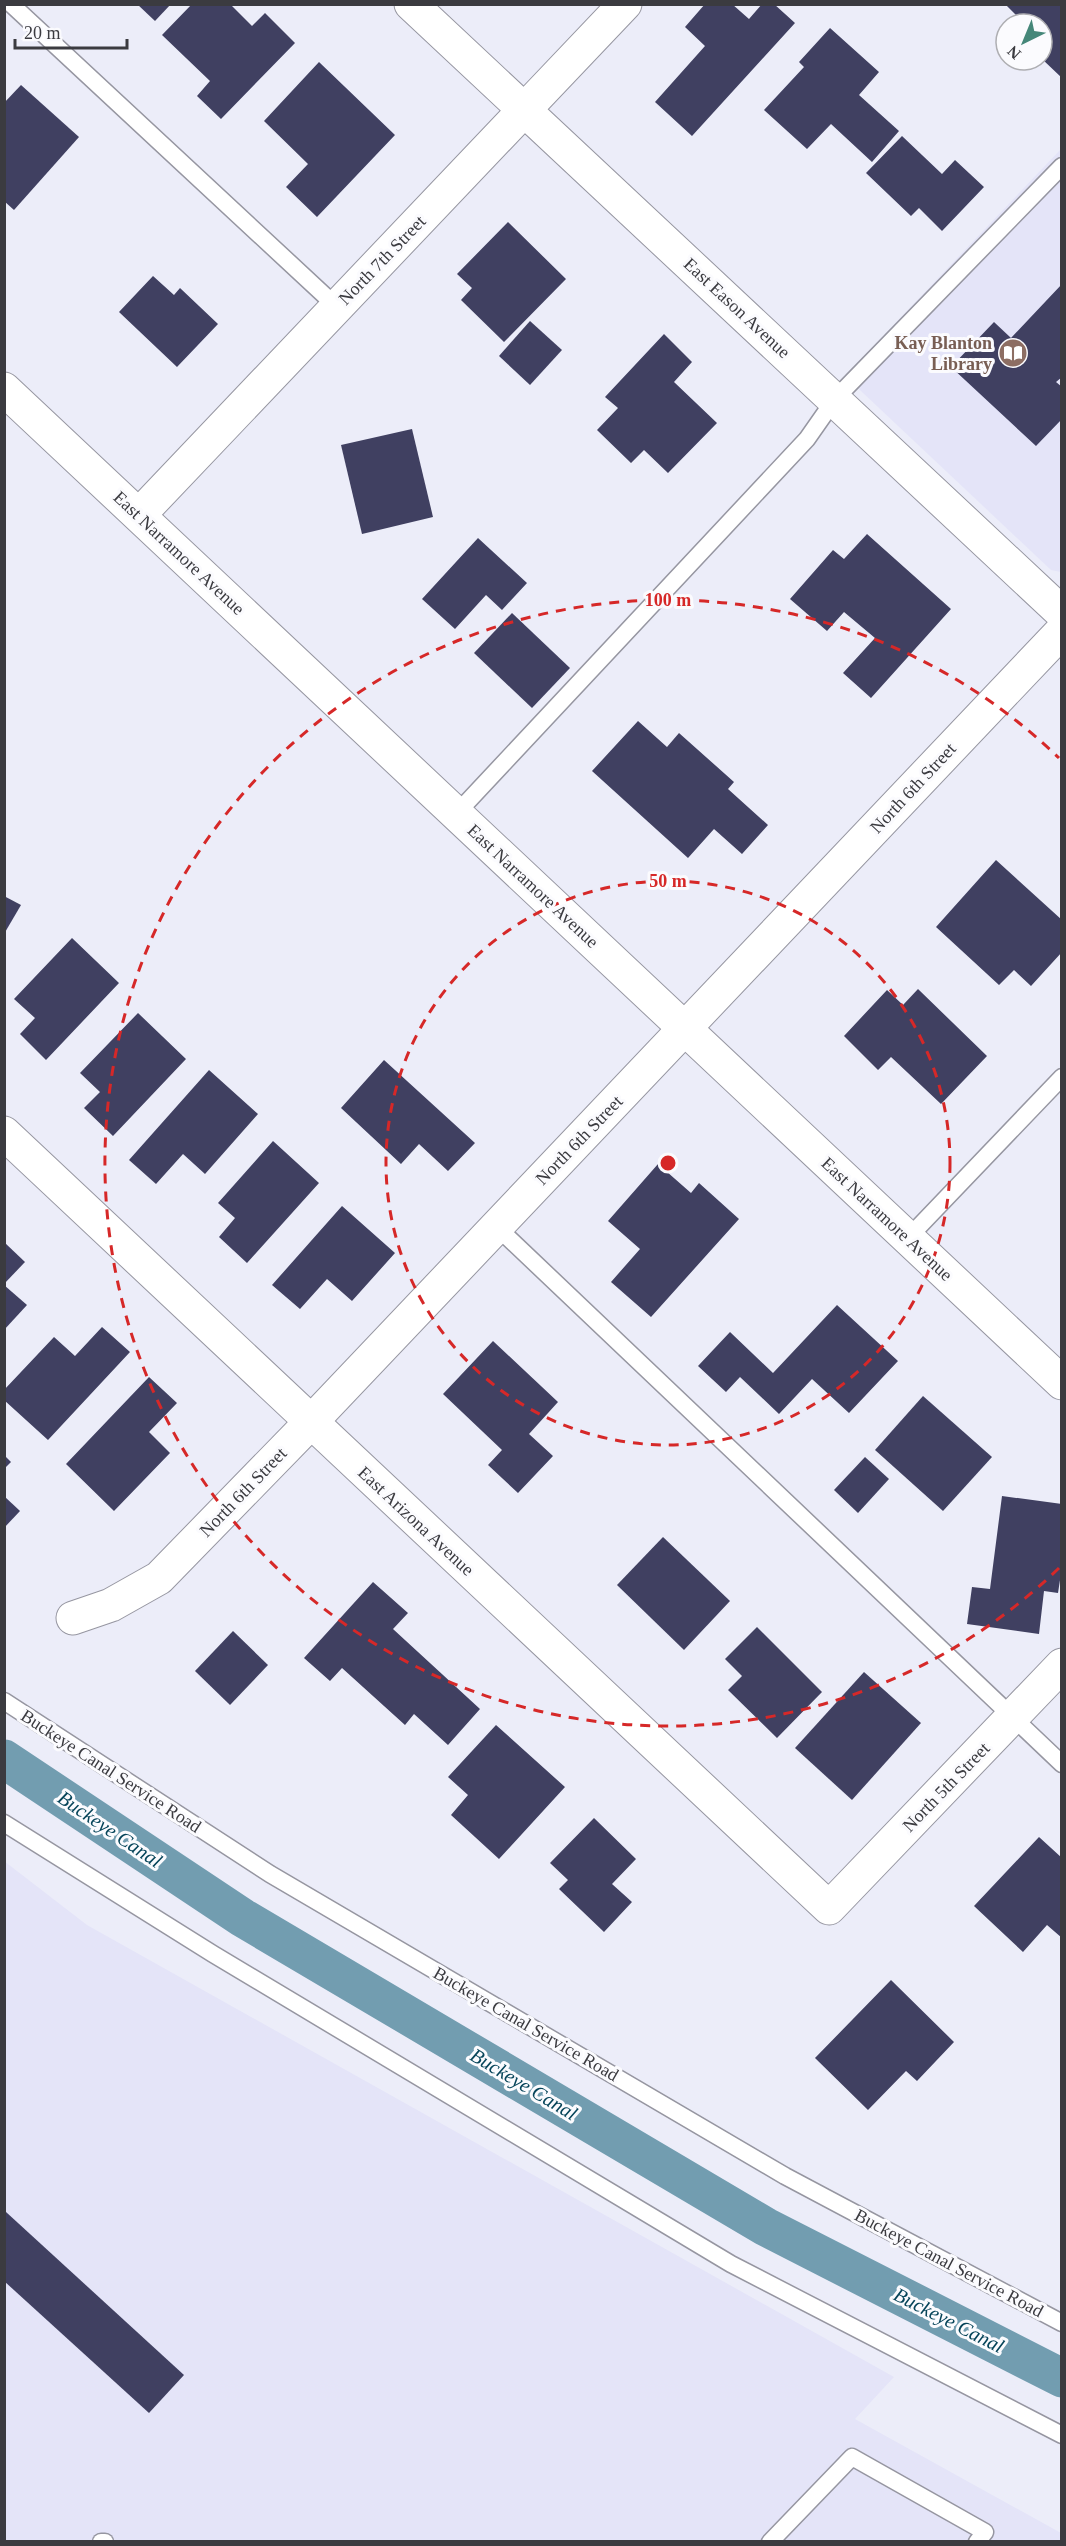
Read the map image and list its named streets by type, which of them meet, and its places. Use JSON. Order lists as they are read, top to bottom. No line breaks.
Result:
{"streets":{"street":["North 7th Street","East Eason Avenue","East Narramore Avenue","North 6th Street","East Arizona Avenue","North 5th Street"],"lane":["Buckeye Canal Service Road"]},"crossings":[["North 7th Street","East Eason Avenue"],["North 7th Street","East Narramore Avenue"],["East Narramore Avenue","North 6th Street"],["North 6th Street","East Arizona Avenue"],["East Arizona Avenue","North 5th Street"]],"water":["Buckeye Canal"],"places":{"library":["Kay Blanton Library"]},"scale_bar":"20 m","north":"bottom left","rings":["100 m","50 m"]}
